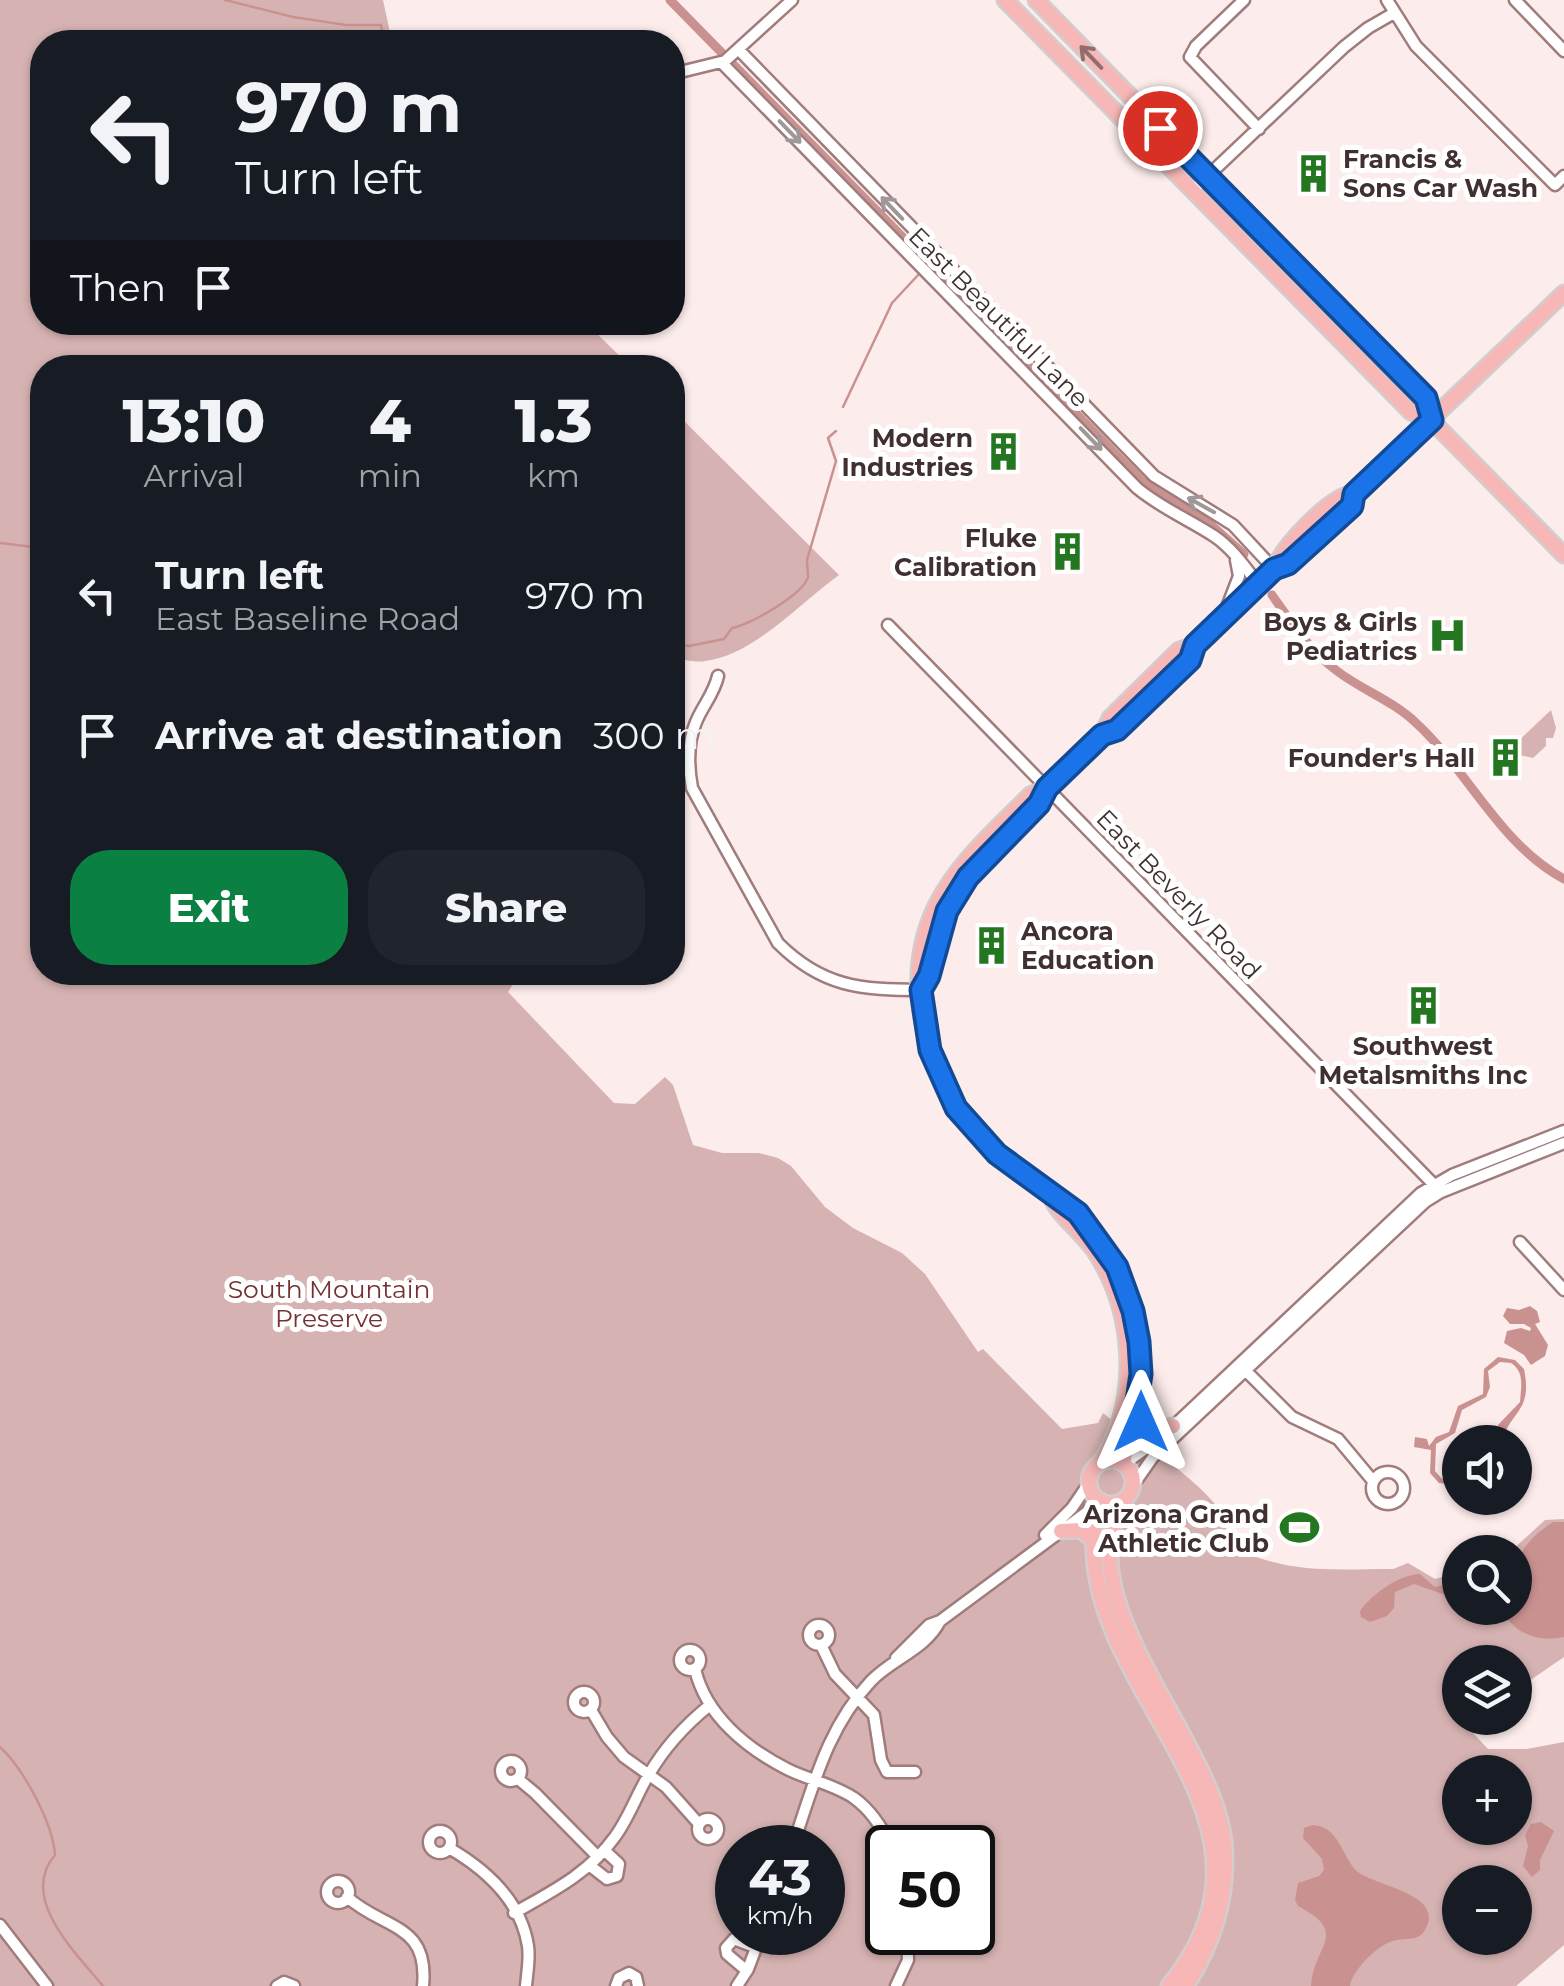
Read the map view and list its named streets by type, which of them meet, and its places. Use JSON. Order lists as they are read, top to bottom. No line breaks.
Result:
{"streets":{"street":["East Beautiful Lane","East Beverly Road"]},"parks":["South Mountain Preserve"],"places":{"building":["Francis & Sons Car Wash","Modern Industries","Fluke Calibration","Founder's Hall","Ancora Education","Southwest Metalsmiths Inc"],"hospital":["Boys & Girls Pediatrics"],"sports":["Arizona Grand Athletic Club"]},"page":{"turn":["970 m","Turn left"],"then":"Then","eta":["13:10","Arrival","4","min","1.3","km"],"list":[{"name":"Turn left","note":"East Baseline Road","value":"970 m"},{"name":"Arrive at destination","value":"300 m"}],"buttons":["Exit","Share"],"map_buttons":["+","−"],"speed":"43 km/h","limit":"50"}}
